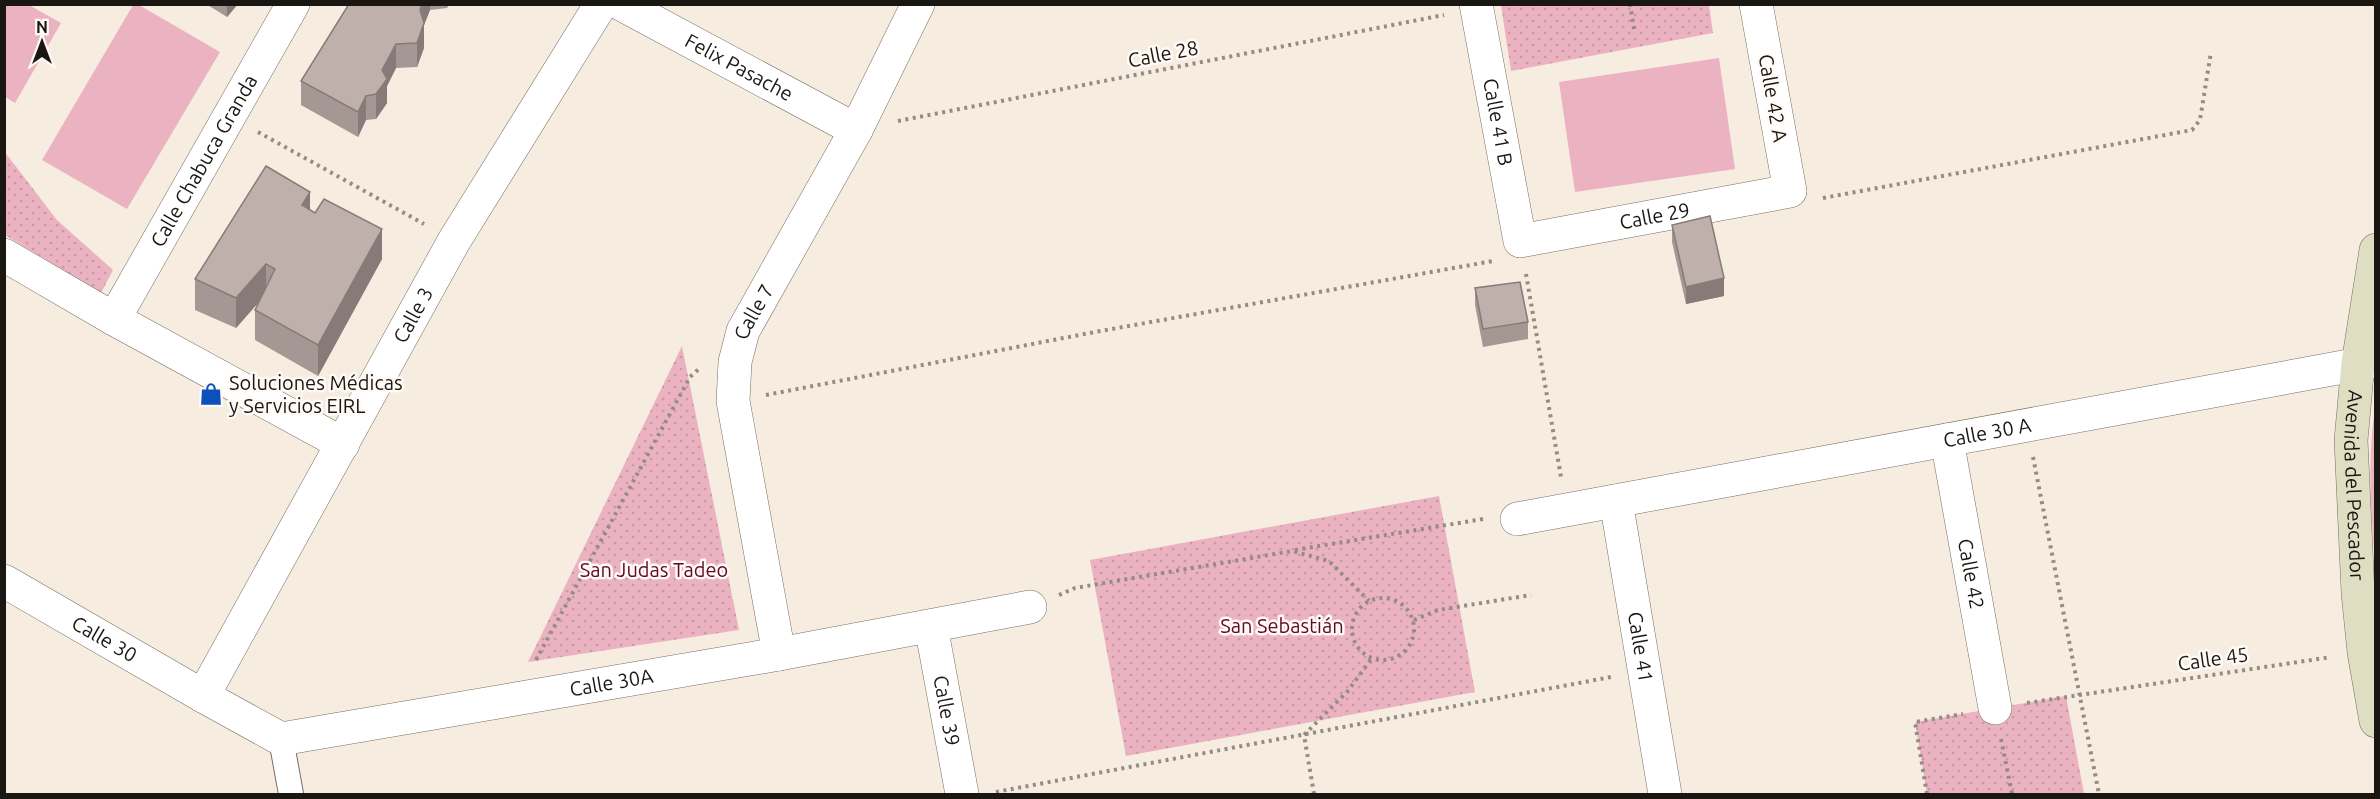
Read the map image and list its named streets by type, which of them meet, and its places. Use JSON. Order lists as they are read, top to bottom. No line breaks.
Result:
{"streets":{"main road":["Avenida del Pescador"],"street":["Felix Pasache","Calle 42 A","Calle 41 B","Calle Chabuca Granda","Calle 29","Calle 7","Calle 3","Calle 30 A","Calle 42","Calle 30","Calle 41","Calle 30A","Calle 39"],"path":["Calle 28","Calle 45"]},"crossings":[["Calle 28","Felix Pasache"],["Calle 28","Calle 41 B"],["Calle 28","Calle 7"],["Felix Pasache","Calle 7"],["Calle 42 A","Calle 29"],["Calle 41 B","Calle 29"],["Calle 7","Calle 30A"],["Calle 3","Calle 30"],["Calle 30 A","Avenida del Pescador"],["Calle 30 A","Calle 42"],["Calle 30 A","Calle 41"],["Avenida del Pescador","Calle 45"],["Calle 30A","Calle 39"]],"parks":["San Judas Tadeo","San Sebastián"],"places":{"shop":["Soluciones Médicas y Servicios EIRL"]},"north":"top"}
